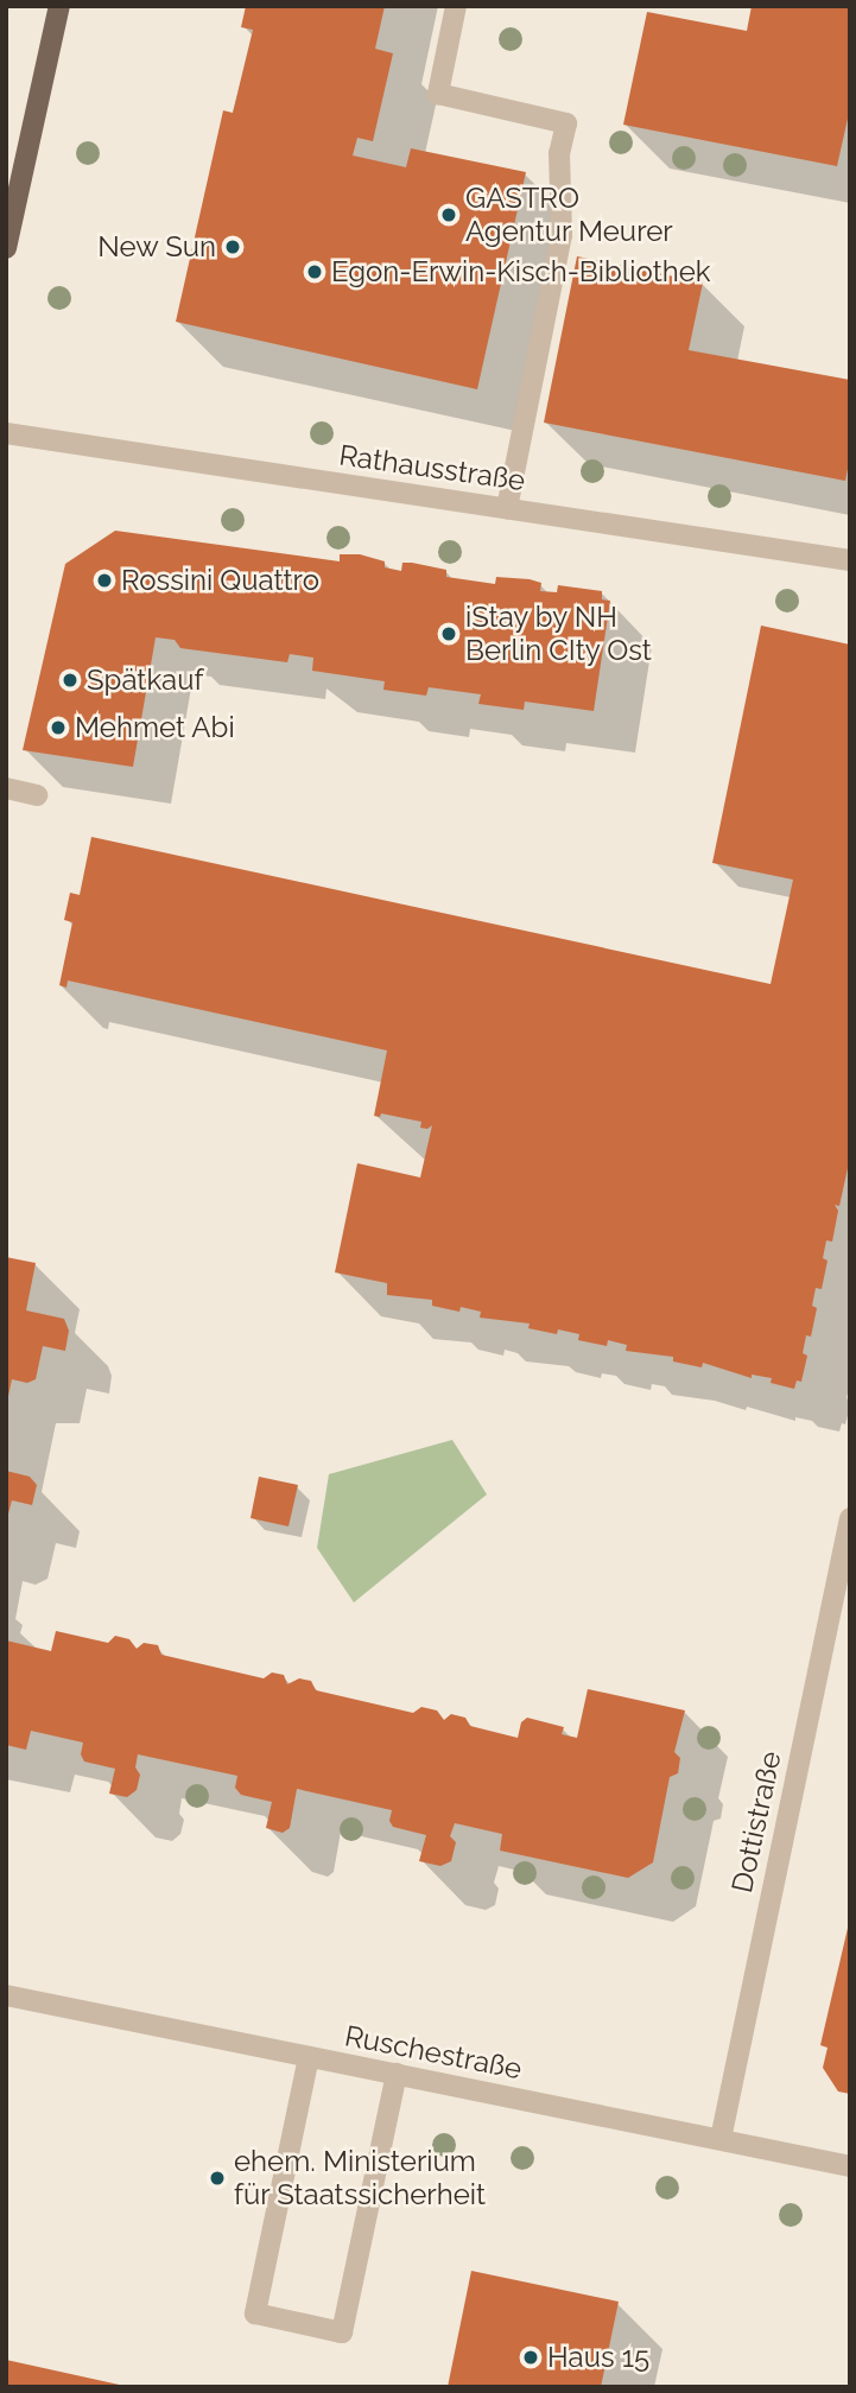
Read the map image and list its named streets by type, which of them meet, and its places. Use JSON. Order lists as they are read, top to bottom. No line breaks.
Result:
{"streets":{"street":["Rathausstraße","Dottistraße","Ruschestraße"]},"crossings":[["Dottistraße","Ruschestraße"]],"places":["GASTRO Agentur Meurer","New Sun","Egon-Erwin-Kisch-Bibliothek","Rossini Quattro","iStay by NH Berlin CIty Ost","Spätkauf","Mehmet Abi","ehem. Ministerium für Staatssicherheit","Haus 15"]}
